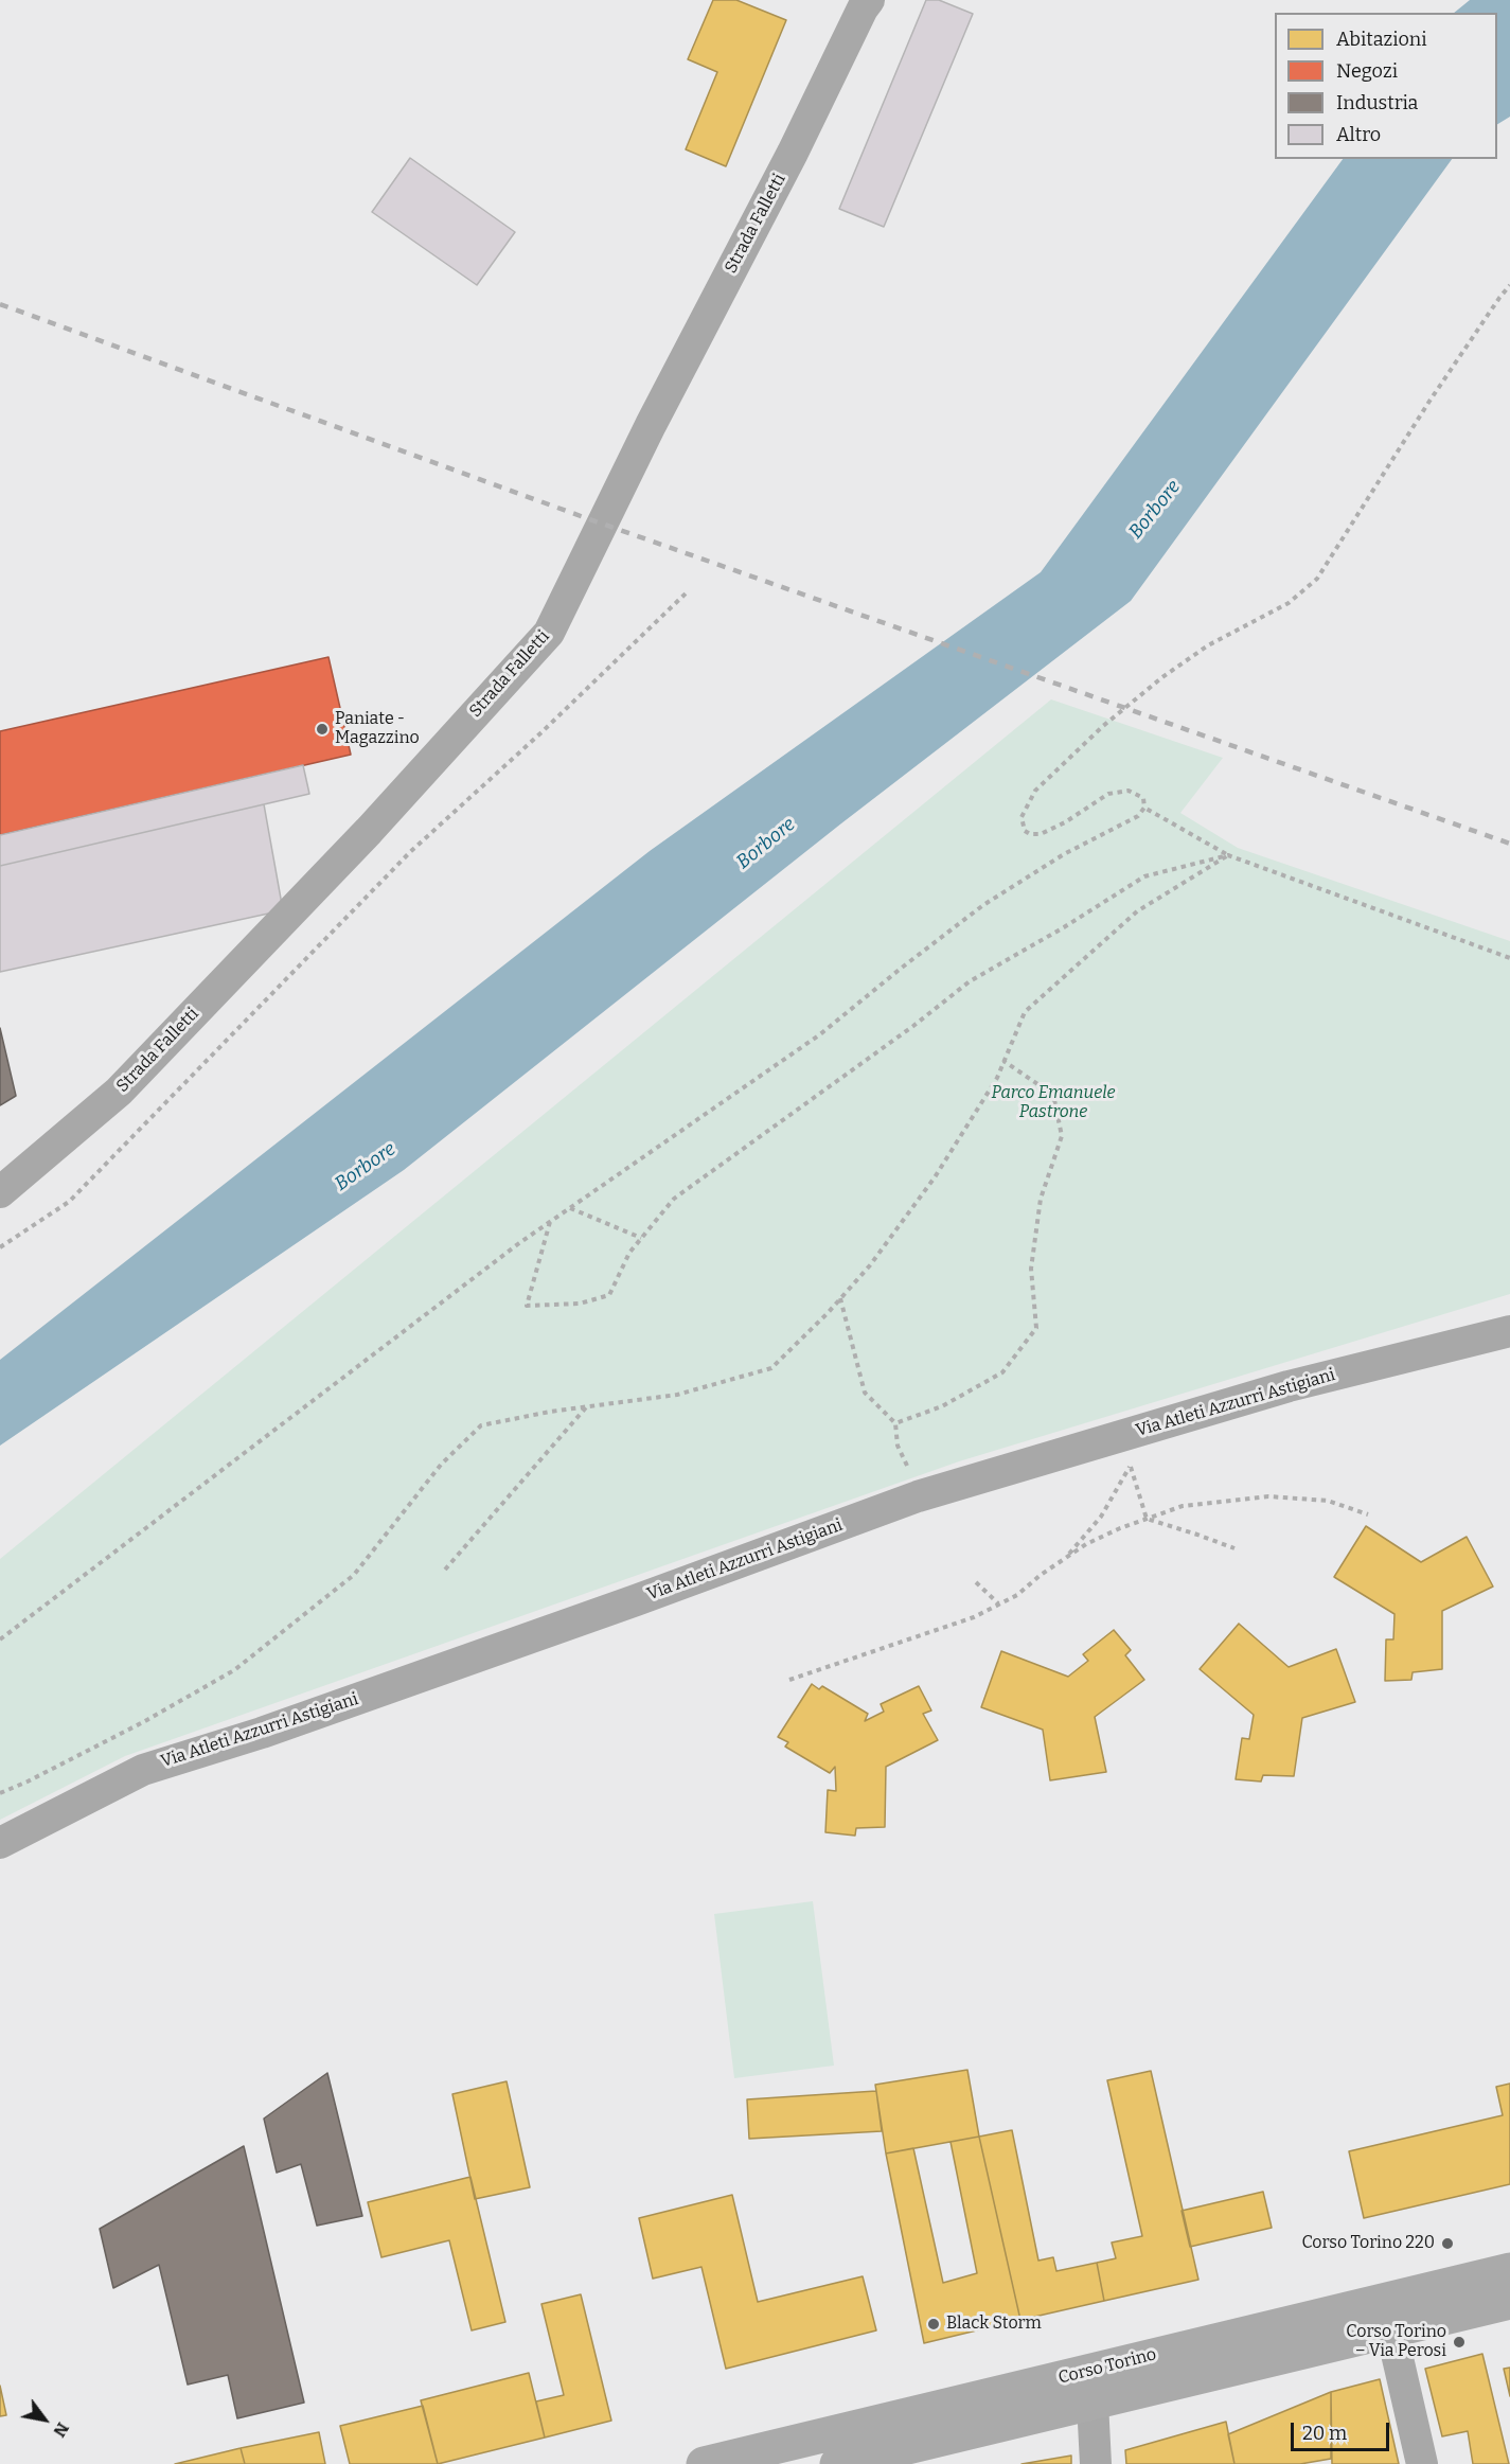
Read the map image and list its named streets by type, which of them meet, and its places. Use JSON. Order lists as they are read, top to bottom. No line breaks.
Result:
{"streets":{"main road":["Corso Torino"],"street":["Strada Falletti","Via Atleti Azzurri Astigiani"]},"water":["Borbore"],"parks":["Parco Emanuele Pastrone"],"places":["Paniate - Magazzino","Corso Torino 220","Black Storm","Corso Torino – Via Perosi"],"legend":["Abitazioni","Negozi","Industria","Altro"],"scale_bar":"20 m","north":"bottom right"}
